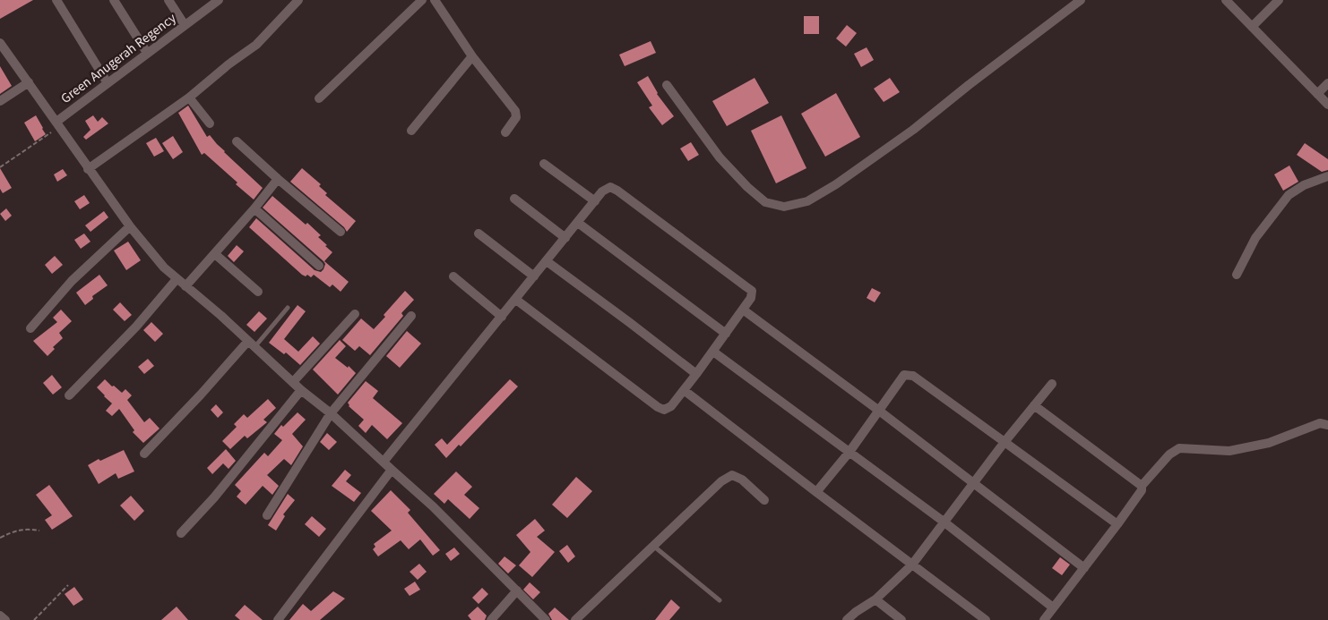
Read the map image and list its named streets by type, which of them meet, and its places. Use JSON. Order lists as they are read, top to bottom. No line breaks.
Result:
{"streets":{"street":["Green Anugerah Regency"]}}
